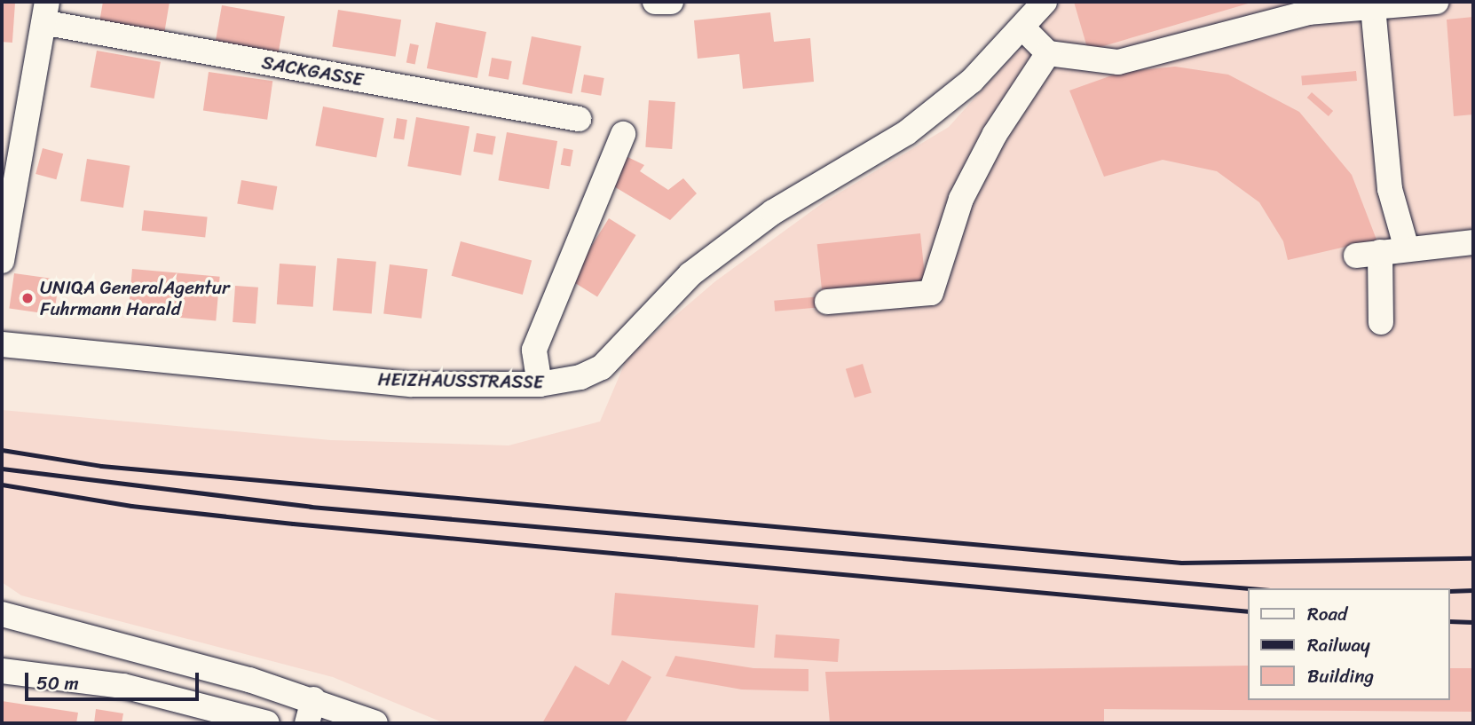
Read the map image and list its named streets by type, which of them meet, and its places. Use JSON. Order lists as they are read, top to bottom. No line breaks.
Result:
{"streets":{"street":["SACKGASSE","HEIZHAUSSTRASSE"]},"places":["UNIQA GeneralAgentur Fuhrmann Harald"],"legend":["Road","Railway","Building"],"scale_bar":"50 m"}
